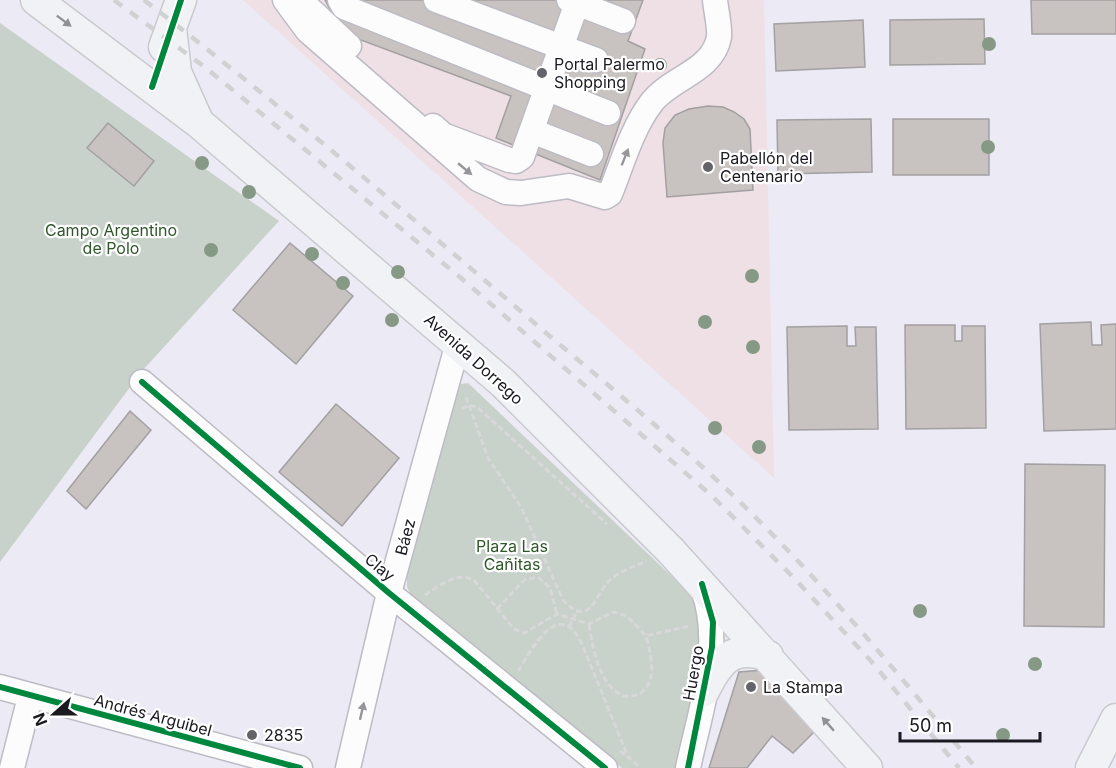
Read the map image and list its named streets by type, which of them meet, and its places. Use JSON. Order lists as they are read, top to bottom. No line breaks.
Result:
{"streets":{"main road":["Avenida Dorrego"],"street":["Báez","Clay","Huergo","Andrés Arguibel"]},"crossings":[["Avenida Dorrego","Báez"],["Avenida Dorrego","Huergo"],["Báez","Clay"]],"one_way":["Báez"],"parks":["Campo Argentino de Polo","Plaza Las Cañitas"],"places":["Portal Palermo Shopping","Pabellón del Centenario","La Stampa","2835"],"scale_bar":"50 m","north":"left"}
